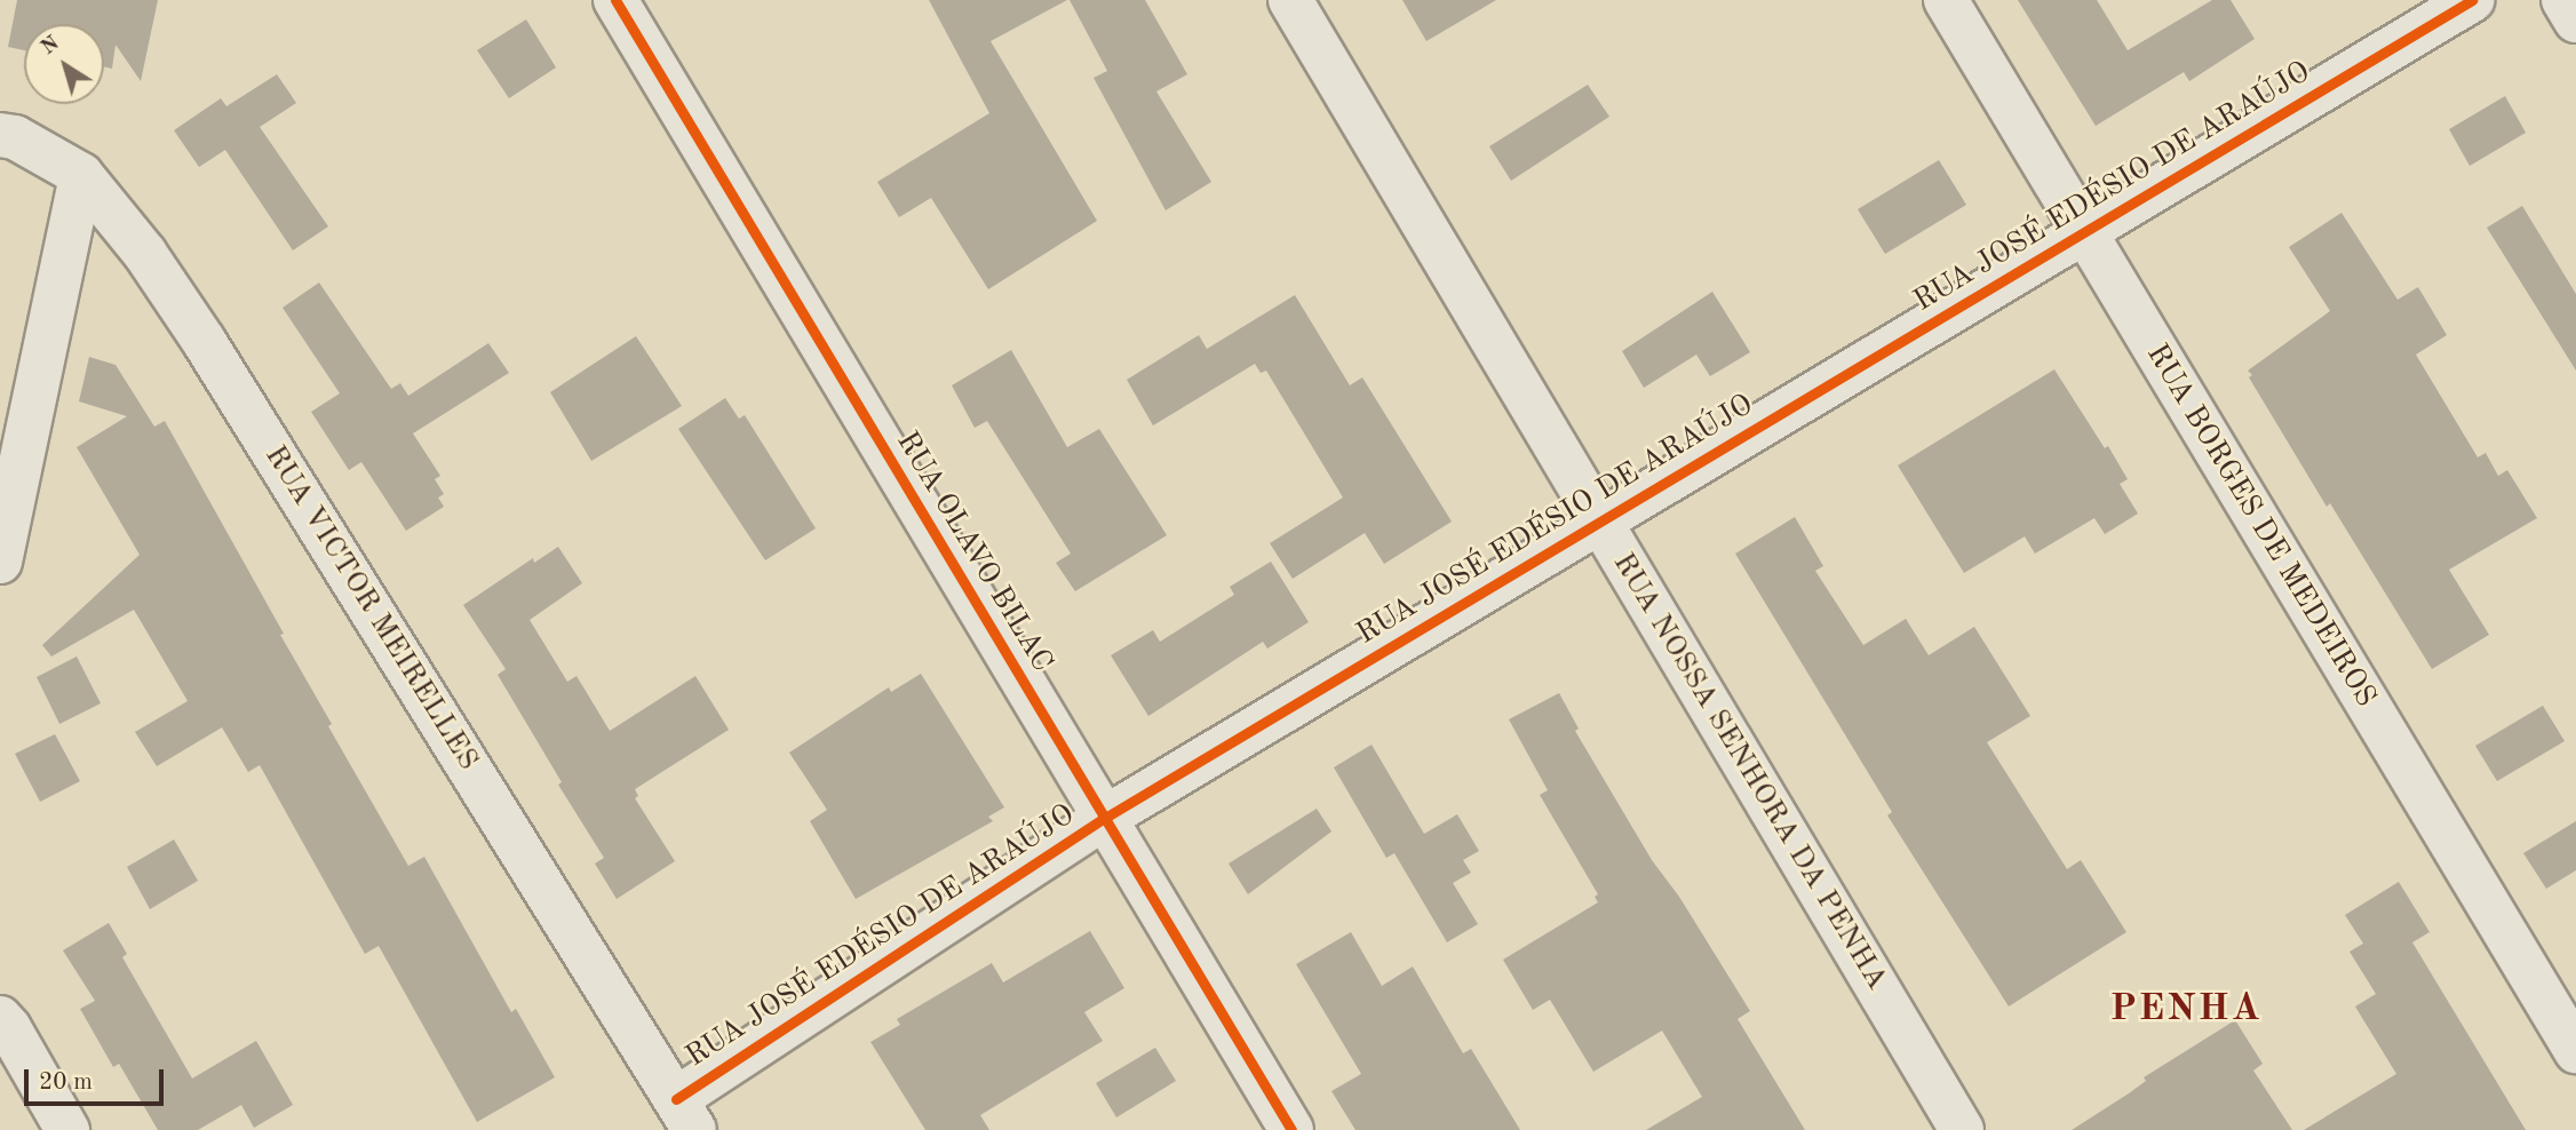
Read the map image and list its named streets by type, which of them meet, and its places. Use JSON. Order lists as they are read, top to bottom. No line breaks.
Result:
{"streets":{"street":["RUA JOSÉ EDÉSIO DE ARAÚJO","RUA BORGES DE MEDEIROS","RUA OLAVO BILAC","RUA VICTOR MEIRELLES","RUA NOSSA SENHORA DA PENHA"]},"crossings":[["RUA JOSÉ EDÉSIO DE ARAÚJO","RUA BORGES DE MEDEIROS"],["RUA JOSÉ EDÉSIO DE ARAÚJO","RUA OLAVO BILAC"],["RUA JOSÉ EDÉSIO DE ARAÚJO","RUA VICTOR MEIRELLES"],["RUA JOSÉ EDÉSIO DE ARAÚJO","RUA NOSSA SENHORA DA PENHA"]],"districts":["PENHA"],"scale_bar":"20 m","north":"top left"}
